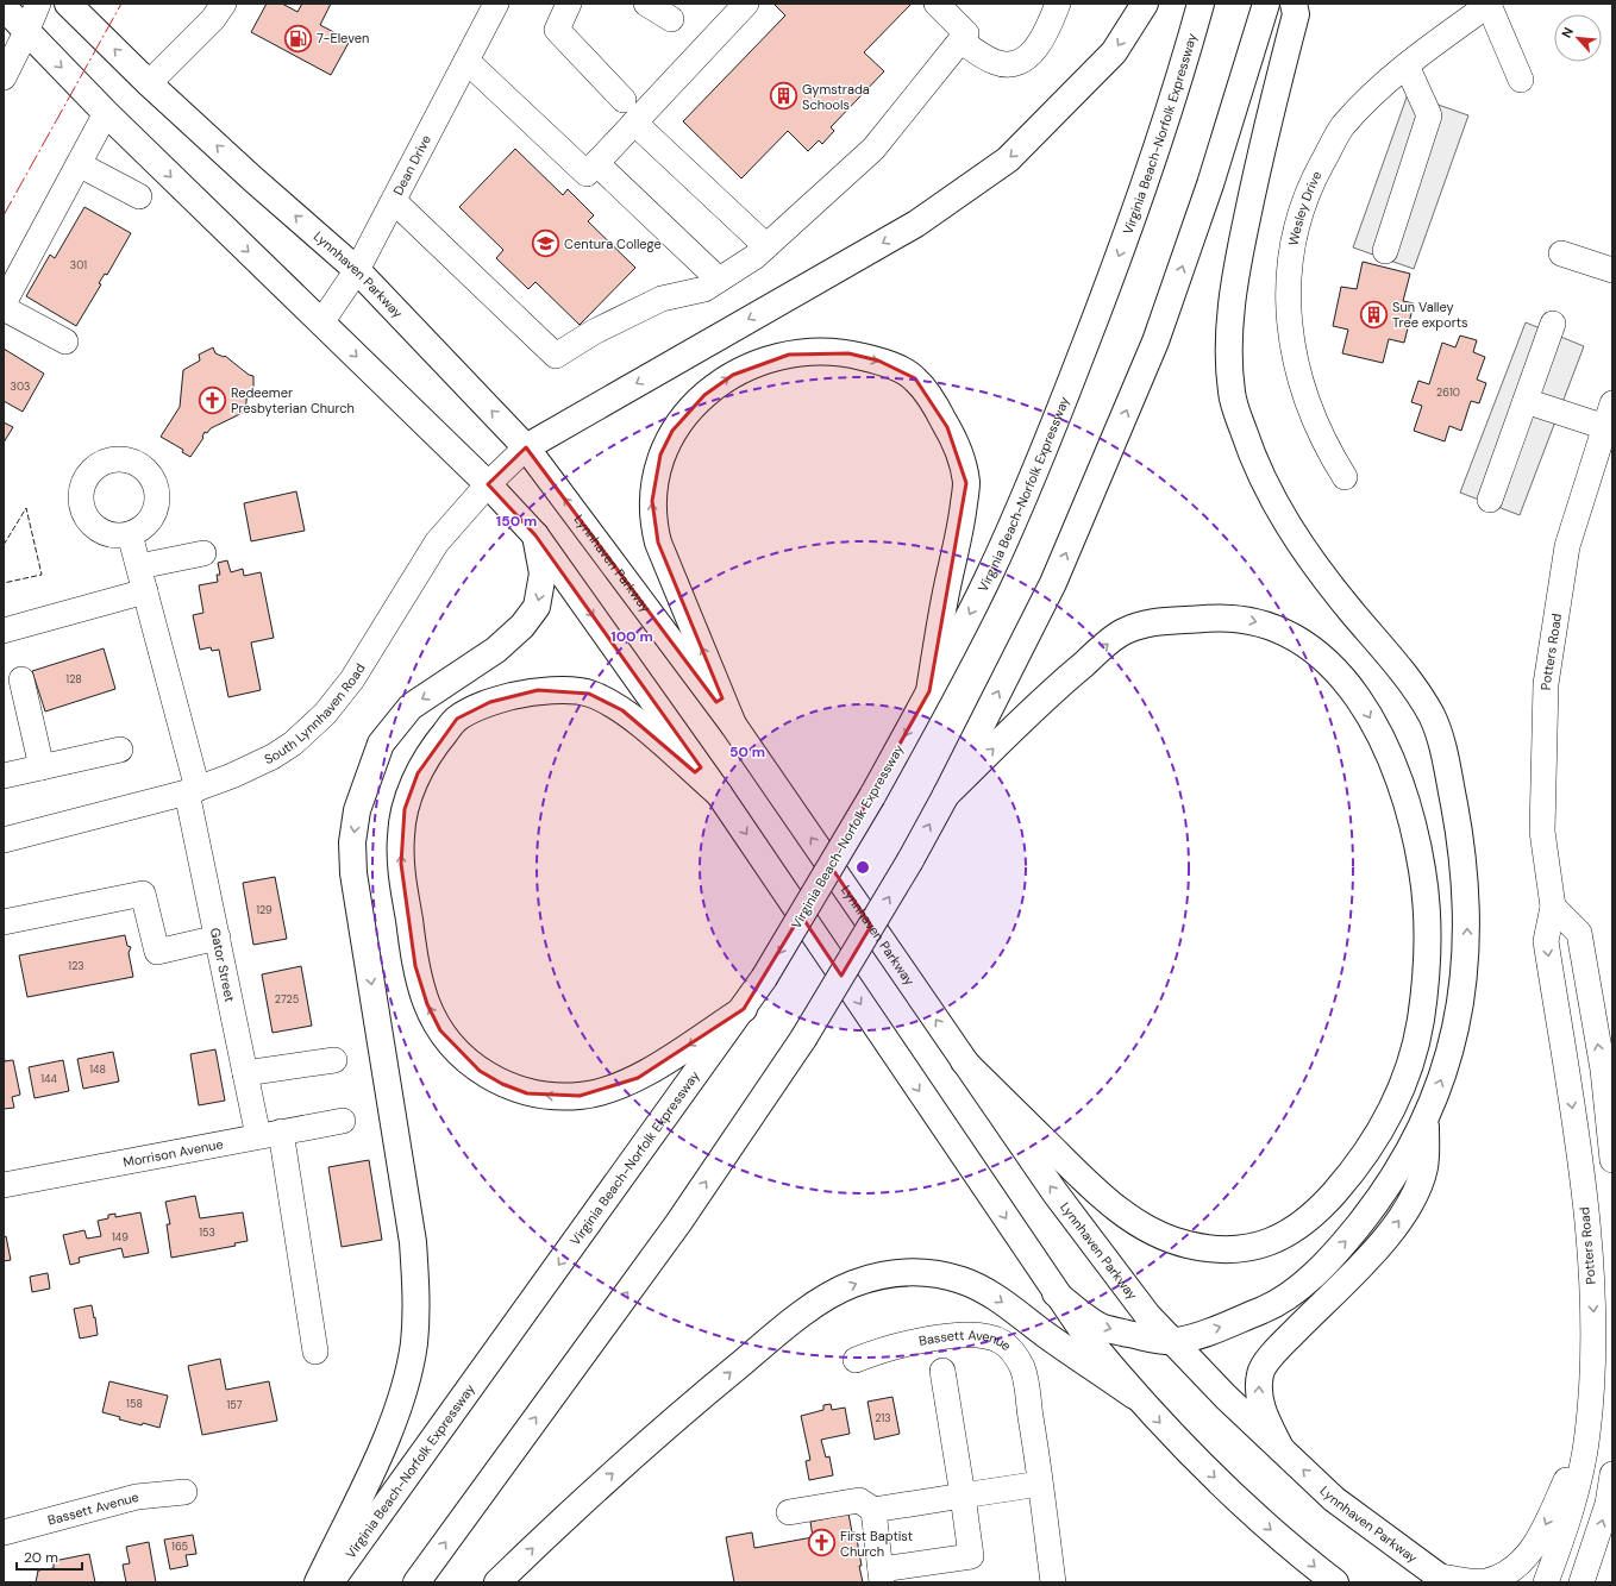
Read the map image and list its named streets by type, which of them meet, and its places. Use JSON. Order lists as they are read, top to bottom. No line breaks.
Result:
{"streets":{"main road":["Virginia Beach-Norfolk Expressway","Lynnhaven Parkway"],"street":["Dean Drive","Wesley Drive","Potters Road","South Lynnhaven Road","Gator Street","Morrison Avenue","Bassett Avenue"]},"crossings":[["Dean Drive","Lynnhaven Parkway"],["Lynnhaven Parkway","South Lynnhaven Road"],["South Lynnhaven Road","Gator Street"],["Gator Street","Morrison Avenue"]],"places":{"fuel station":["7-Eleven"],"building":["Gymstrada Schools","Sun Valley Tree exports"],"school or university":["Centura College"],"church":["Redeemer Presbyterian Church","First Baptist Church"]},"house_numbers":["301","303","2610","128","129","123","2725","148","144","153","149","158","157","213","165"],"scale_bar":"20 m","north":"top left","rings":["150 m","100 m","50 m"]}
